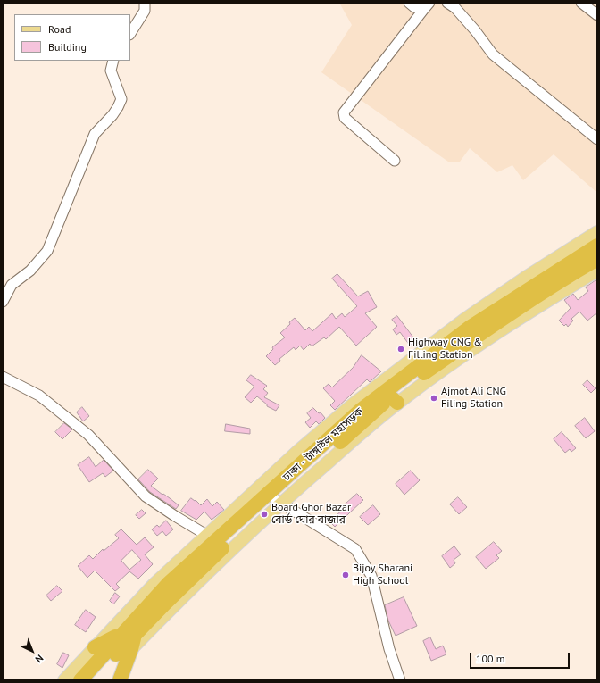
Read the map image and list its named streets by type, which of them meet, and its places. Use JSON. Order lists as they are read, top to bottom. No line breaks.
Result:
{"streets":{"highway":["ঢাকা - টাঙ্গাইল মহাসড়ক"]},"places":["Highway CNG & Filling Station","Ajmot Ali CNG Filing Station","Board Ghor Bazar বোর্ড ঘোর বাজার","Bijoy Sharani High School"],"legend":["Road","Building"],"scale_bar":"100 m","north":"bottom right"}
